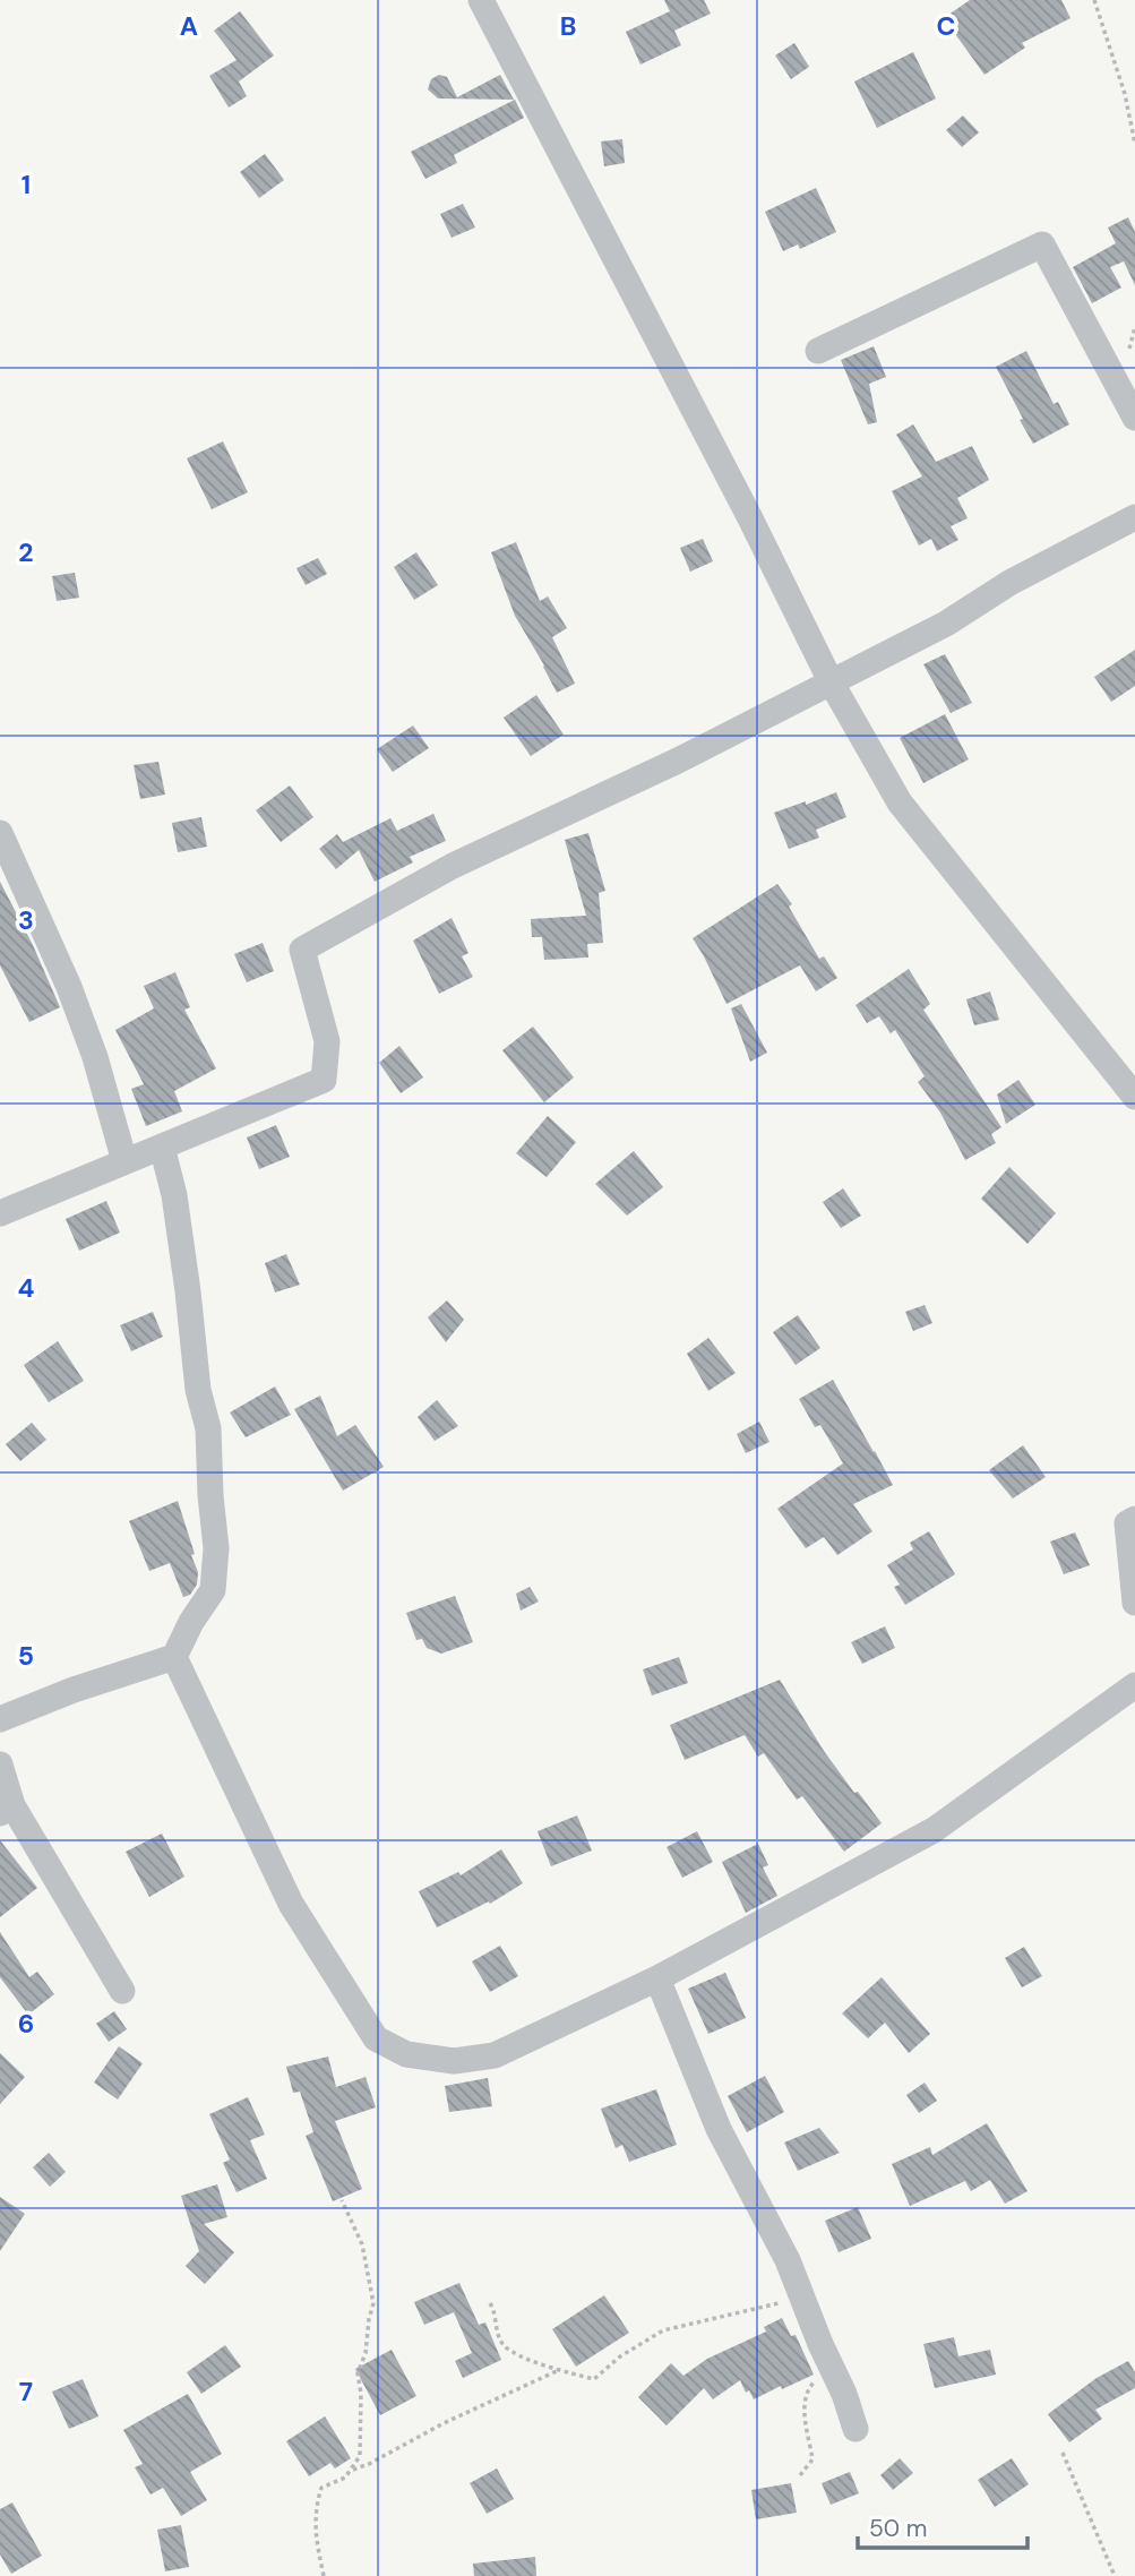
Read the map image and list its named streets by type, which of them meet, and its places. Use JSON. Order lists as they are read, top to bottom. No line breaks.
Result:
{"scale_bar":"50 m","grid":{"columns":["A","B","C"],"rows":["1","2","3","4","5","6","7"]}}
